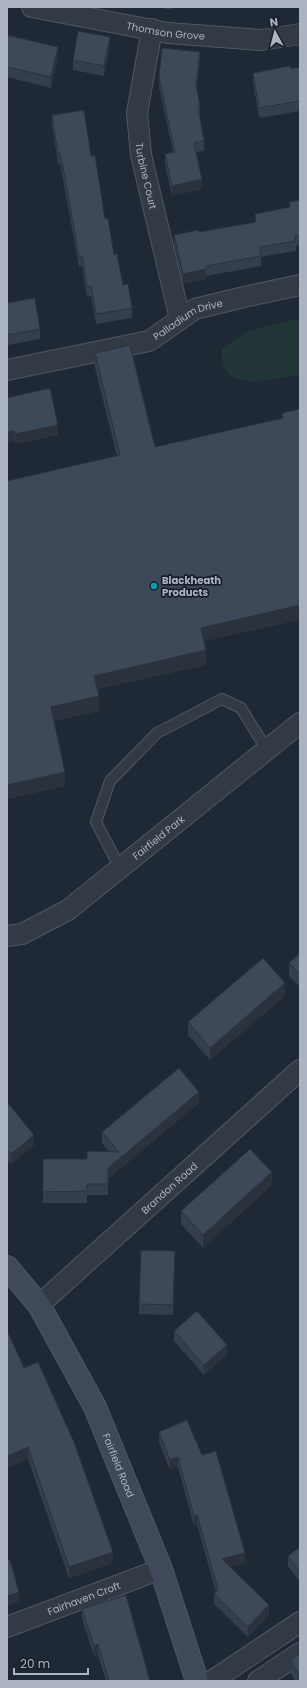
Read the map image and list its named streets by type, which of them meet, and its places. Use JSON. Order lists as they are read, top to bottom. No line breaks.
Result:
{"streets":{"main road":["Fairfield Road"],"street":["Thomson Grove","Turbine Court","Palladium Drive","Fairfield Park","Brandon Road","Fairhaven Croft"]},"crossings":[["Thomson Grove","Turbine Court"],["Turbine Court","Palladium Drive"],["Brandon Road","Fairfield Road"],["Fairfield Road","Fairhaven Croft"]],"places":["Blackheath Products"],"scale_bar":"20 m","north":"top"}
